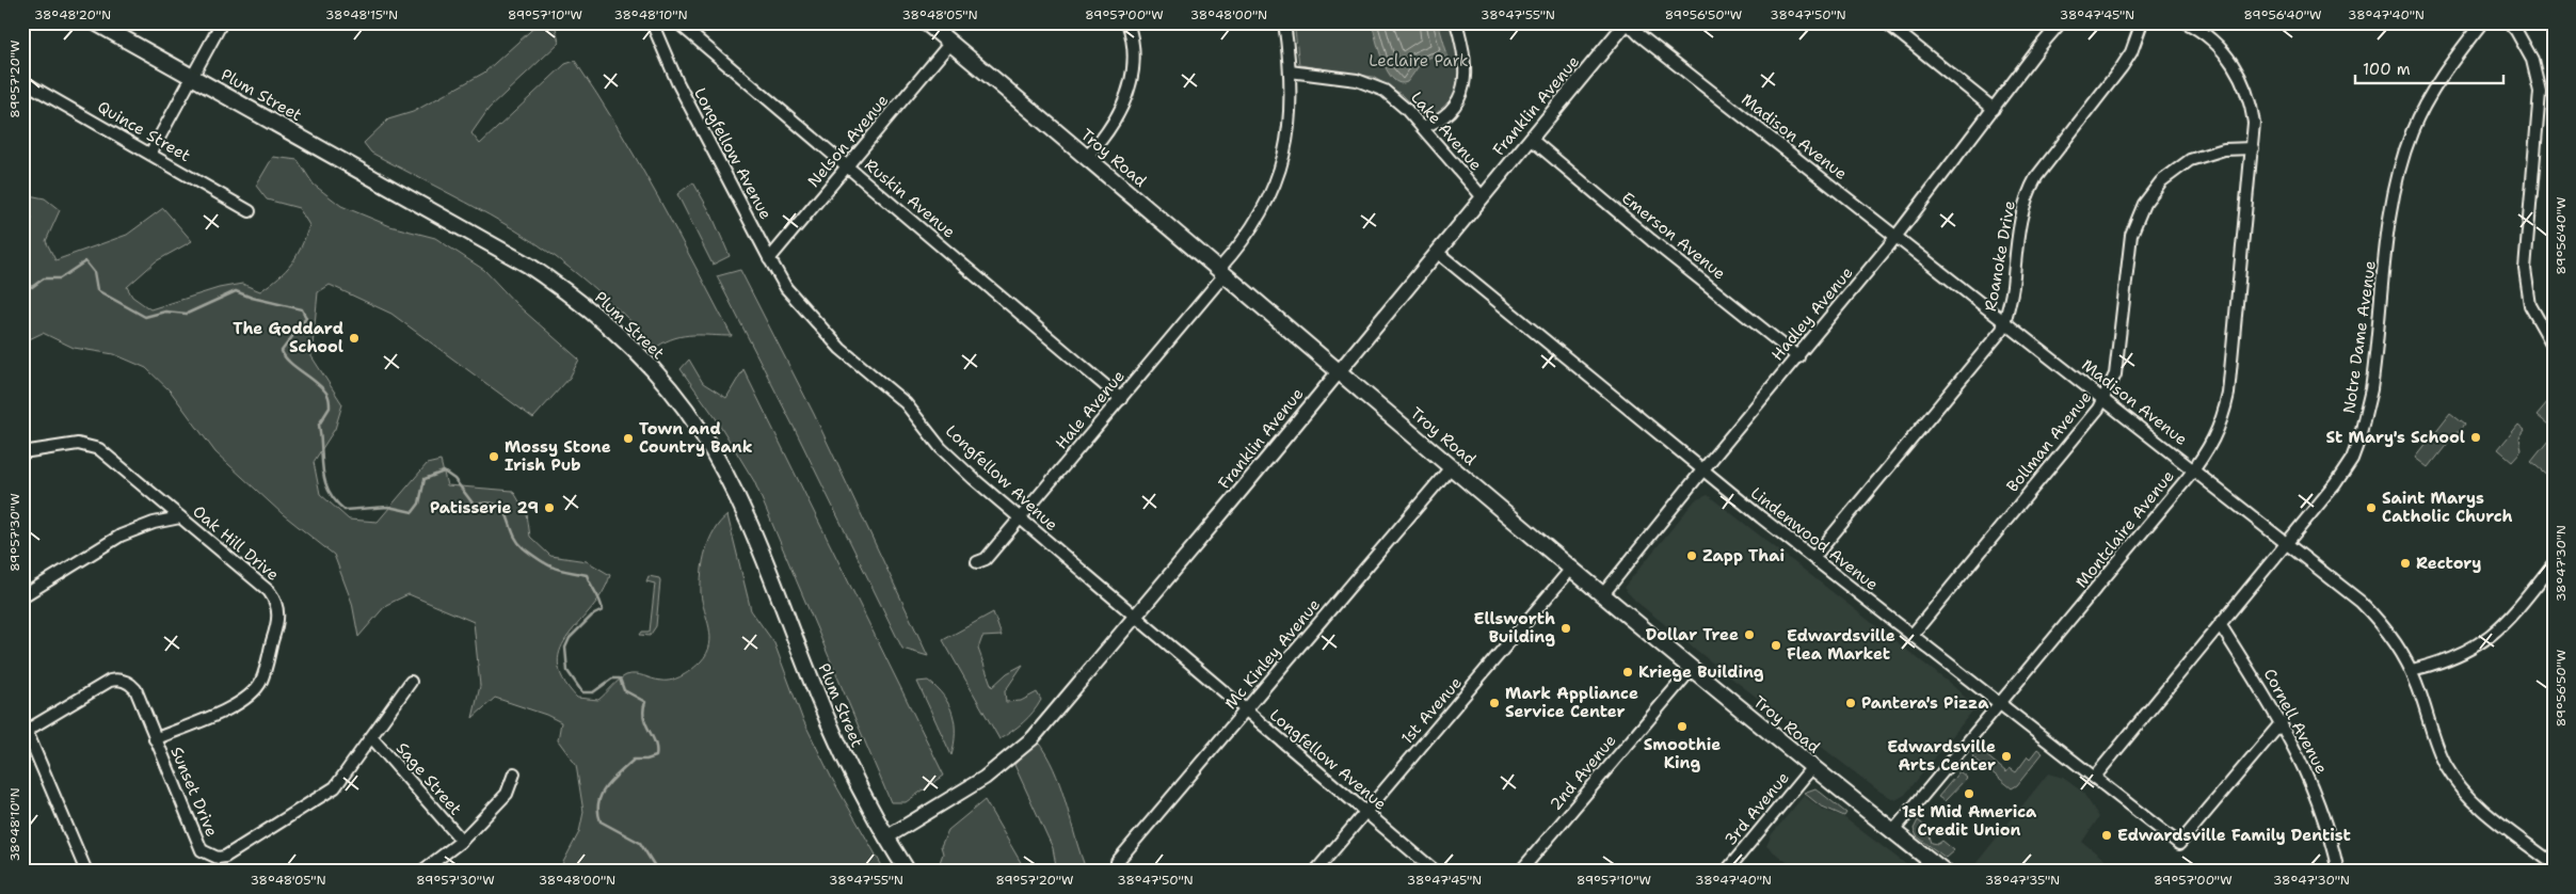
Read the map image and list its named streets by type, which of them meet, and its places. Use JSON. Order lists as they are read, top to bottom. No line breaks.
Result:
{"streets":{"main road":["Plum Street","Troy Road"],"street":["Franklin Avenue","Quince Street","Lake Avenue","Madison Avenue","Nelson Avenue","Longfellow Avenue","Ruskin Avenue","Emerson Avenue","Roanoke Drive","Hadley Avenue","Notre Dame Avenue","Hale Avenue","Bollman Avenue","Montclaire Avenue","Lindenwood Avenue","Oak Hill Drive","Mc Kinley Avenue","1st Avenue","Cornell Avenue","2nd Avenue","Sage Street","Sunset Drive","3rd Avenue"]},"crossings":[["Plum Street","Franklin Avenue"],["Franklin Avenue","Lake Avenue"],["Franklin Avenue","Madison Avenue"],["Franklin Avenue","Longfellow Avenue"],["Franklin Avenue","Troy Road"],["Franklin Avenue","Emerson Avenue"],["Franklin Avenue","Lindenwood Avenue"],["Lake Avenue","Hale Avenue"],["Madison Avenue","Roanoke Drive"],["Madison Avenue","Hadley Avenue"],["Madison Avenue","Notre Dame Avenue"],["Madison Avenue","Bollman Avenue"],["Madison Avenue","Montclaire Avenue"],["Nelson Avenue","Longfellow Avenue"],["Nelson Avenue","Troy Road"],["Nelson Avenue","Ruskin Avenue"],["Longfellow Avenue","Hale Avenue"],["Longfellow Avenue","Mc Kinley Avenue"],["Longfellow Avenue","1st Avenue"],["Troy Road","Hadley Avenue"],["Troy Road","Hale Avenue"],["Troy Road","Montclaire Avenue"],["Troy Road","Mc Kinley Avenue"],["Troy Road","1st Avenue"],["Troy Road","2nd Avenue"],["Troy Road","3rd Avenue"],["Ruskin Avenue","Hale Avenue"],["Emerson Avenue","Hadley Avenue"],["Roanoke Drive","Lindenwood Avenue"],["Hadley Avenue","Lindenwood Avenue"],["Notre Dame Avenue","Lindenwood Avenue"],["Notre Dame Avenue","Cornell Avenue"],["Bollman Avenue","Montclaire Avenue"],["Bollman Avenue","Lindenwood Avenue"],["Montclaire Avenue","Lindenwood Avenue"],["Lindenwood Avenue","Cornell Avenue"],["Oak Hill Drive","Sunset Drive"],["Sage Street","Sunset Drive"]],"parks":["Leclaire Park"],"places":["The Goddard School","St Mary's School","Town and Country Bank","Mossy Stone Irish Pub","Patisserie 29","Saint Marys Catholic Church","Zapp Thai","Rectory","Ellsworth Building","Dollar Tree","Edwardsville Flea Market","Kriege Building","Mark Appliance Service Center","Pantera's Pizza","Smoothie King","Edwardsville Arts Center","1st Mid America Credit Union","Edwardsville Family Dentist"],"scale_bar":"100 m","coordinates":["38°48'20\"N","38°48'15\"N","89°57'10\"W","38°48'10\"N","38°48'05\"N","89°57'00\"W","38°48'00\"N","38°47'55\"N","89°56'50\"W","38°47'50\"N","38°47'45\"N","89°56'40\"W","38°47'40\"N","89°57'20\"W","89°57'30\"W","38°47'30\"N","38°47'35\"N"]}
